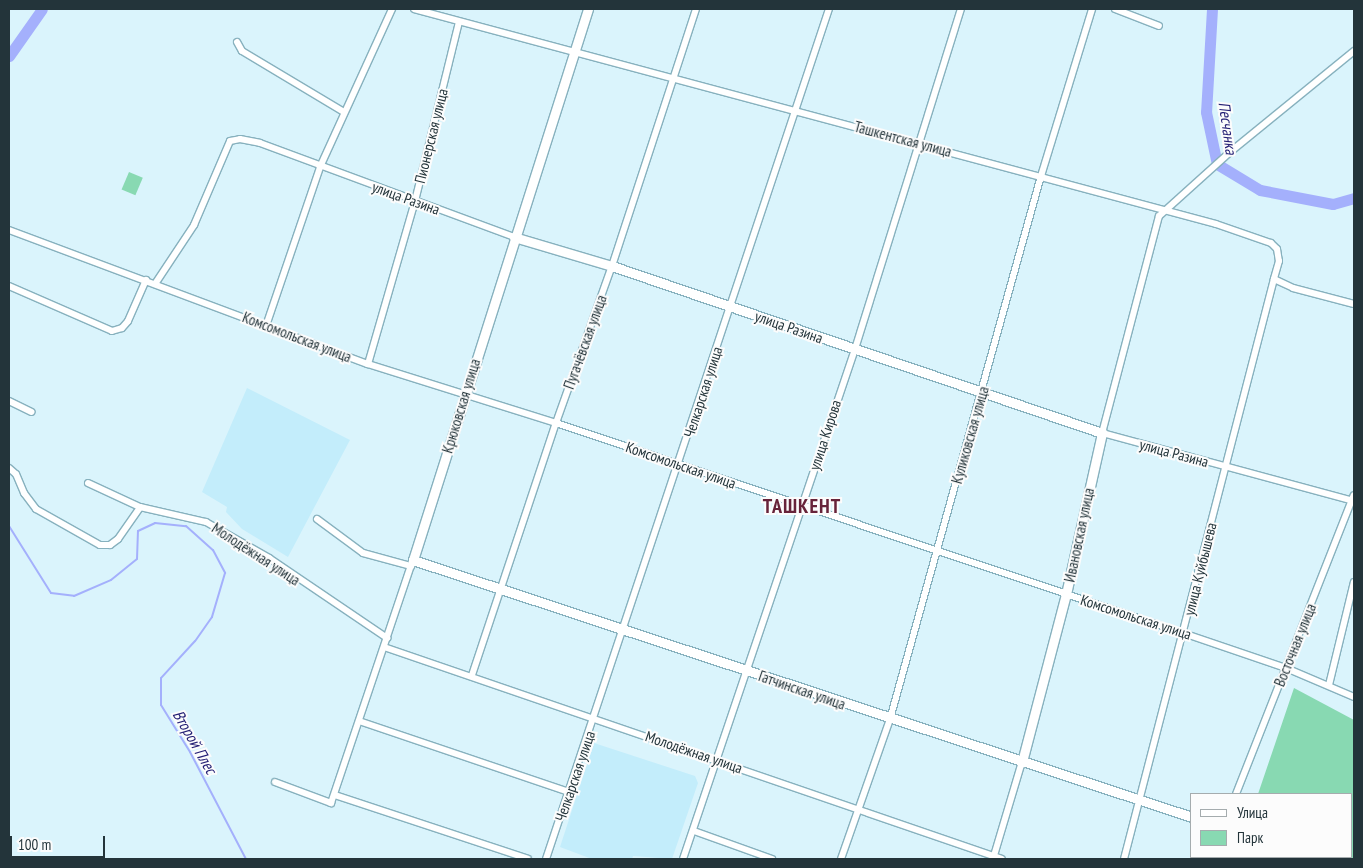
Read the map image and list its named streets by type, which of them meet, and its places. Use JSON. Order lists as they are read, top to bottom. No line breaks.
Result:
{"streets":{"street":["Пионерская улица","Ташкентская улица","улица Разина","Комсомольская улица","Пугачёвская улица","Челкарская улица","Крюковская улица","улица Кирова","Куликовская улица","Ивановская улица","Молодёжная улица","улица Куйбышева","Восточная улица","Гатчинская улица"]},"crossings":[["Пионерская улица","Ташкентская улица"],["Пионерская улица","улица Разина"],["Пионерская улица","Комсомольская улица"],["Ташкентская улица","Пугачёвская улица"],["Ташкентская улица","Челкарская улица"],["Ташкентская улица","Крюковская улица"],["Ташкентская улица","улица Кирова"],["Ташкентская улица","Куликовская улица"],["Ташкентская улица","Ивановская улица"],["Ташкентская улица","улица Куйбышева"],["улица Разина","Комсомольская улица"],["улица Разина","Пугачёвская улица"],["улица Разина","Челкарская улица"],["улица Разина","Крюковская улица"],["улица Разина","улица Кирова"],["улица Разина","Куликовская улица"],["улица Разина","Ивановская улица"],["улица Разина","улица Куйбышева"],["улица Разина","Восточная улица"],["Комсомольская улица","Пугачёвская улица"],["Комсомольская улица","Челкарская улица"],["Комсомольская улица","Крюковская улица"],["Комсомольская улица","улица Кирова"],["Комсомольская улица","Куликовская улица"],["Комсомольская улица","Ивановская улица"],["Комсомольская улица","улица Куйбышева"],["Комсомольская улица","Восточная улица"],["Пугачёвская улица","Молодёжная улица"],["Пугачёвская улица","Гатчинская улица"],["Челкарская улица","Молодёжная улица"],["Челкарская улица","Гатчинская улица"],["Крюковская улица","Молодёжная улица"],["Крюковская улица","Гатчинская улица"],["улица Кирова","Молодёжная улица"],["улица Кирова","Гатчинская улица"],["Куликовская улица","Молодёжная улица"],["Куликовская улица","Гатчинская улица"],["Ивановская улица","Молодёжная улица"],["Ивановская улица","Гатчинская улица"],["улица Куйбышева","Гатчинская улица"]],"districts":["ТАШКЕНТ"],"water":["Песчанка","Второй Плес"],"legend":["Улица","Парк"],"scale_bar":"100 m"}
